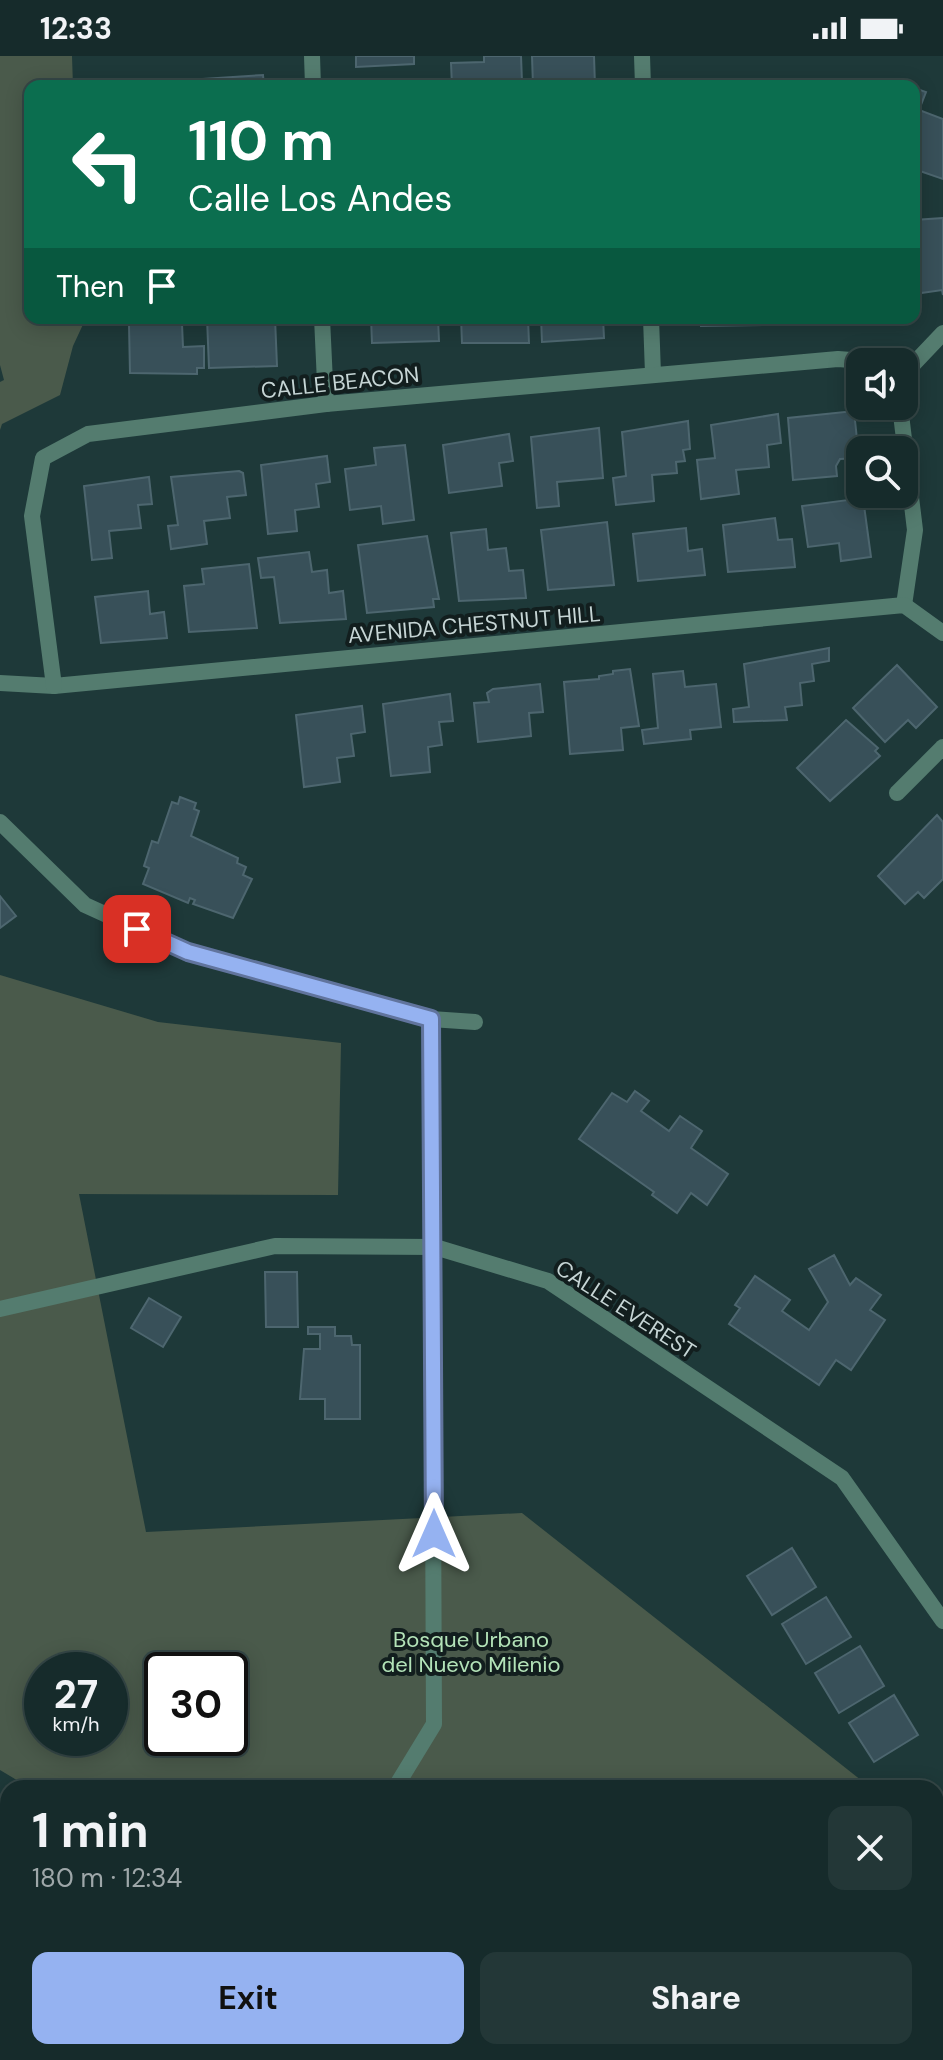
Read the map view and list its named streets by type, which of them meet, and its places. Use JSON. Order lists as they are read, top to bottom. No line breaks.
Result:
{"streets":{"street":["CALLE BEACON","AVENIDA CHESTNUT HILL","CALLE EVEREST"]},"crossings":[["CALLE BEACON","AVENIDA CHESTNUT HILL"]],"parks":["Bosque Urbano del Nuevo Milenio"],"page":{"status":"12:33","turn":["110 m","Calle Los Andes"],"then":"Then","speed":"27 km/h","limit":"30","heading":["1 min","180 m · 12:34"],"buttons":["Exit","Share"]}}
